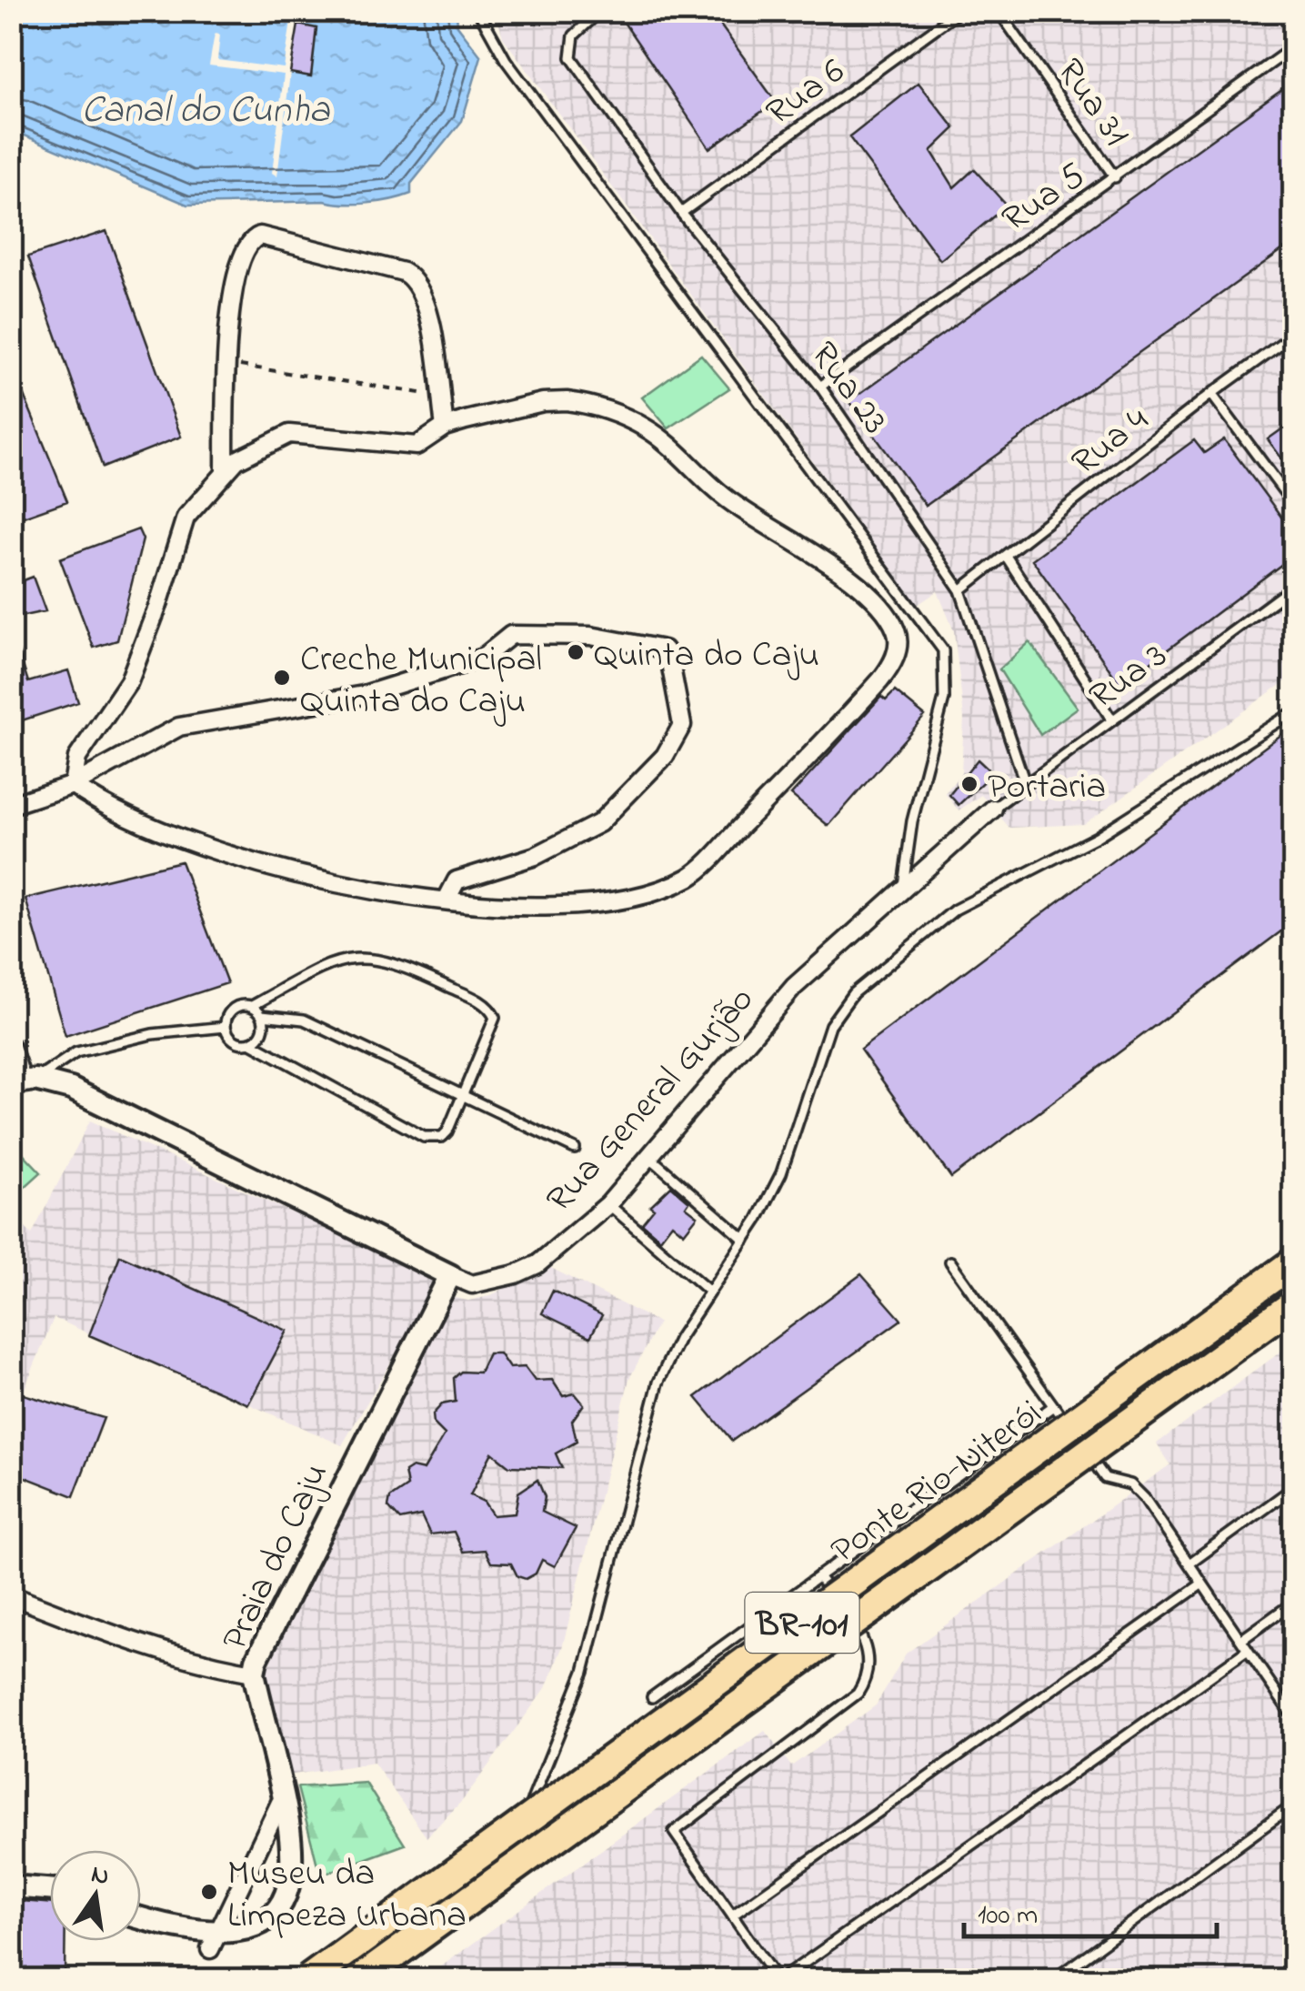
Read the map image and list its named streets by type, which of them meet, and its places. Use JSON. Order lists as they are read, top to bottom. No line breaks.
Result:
{"streets":{"highway":["Ponte Rio-Niterói","BR-101"],"street":["Rua General Gurjão","Praia do Caju"],"lane":["Rua 6","Rua 31","Rua 5","Rua 23","Rua 4","Rua 3"]},"crossings":[["Rua 6","Rua 23"],["Rua 31","Rua 5"],["Rua 5","Rua 23"],["Rua 23","Rua 4"],["Rua 23","Rua 3"],["Rua 3","Rua General Gurjão"],["Rua General Gurjão","Praia do Caju"]],"water":["Canal do Cunha"],"places":["Quinta do Caju","Creche Municipal Quinta do Caju","Portaria","Museu da Limpeza Urbana"],"scale_bar":"100 m","north":"top"}
